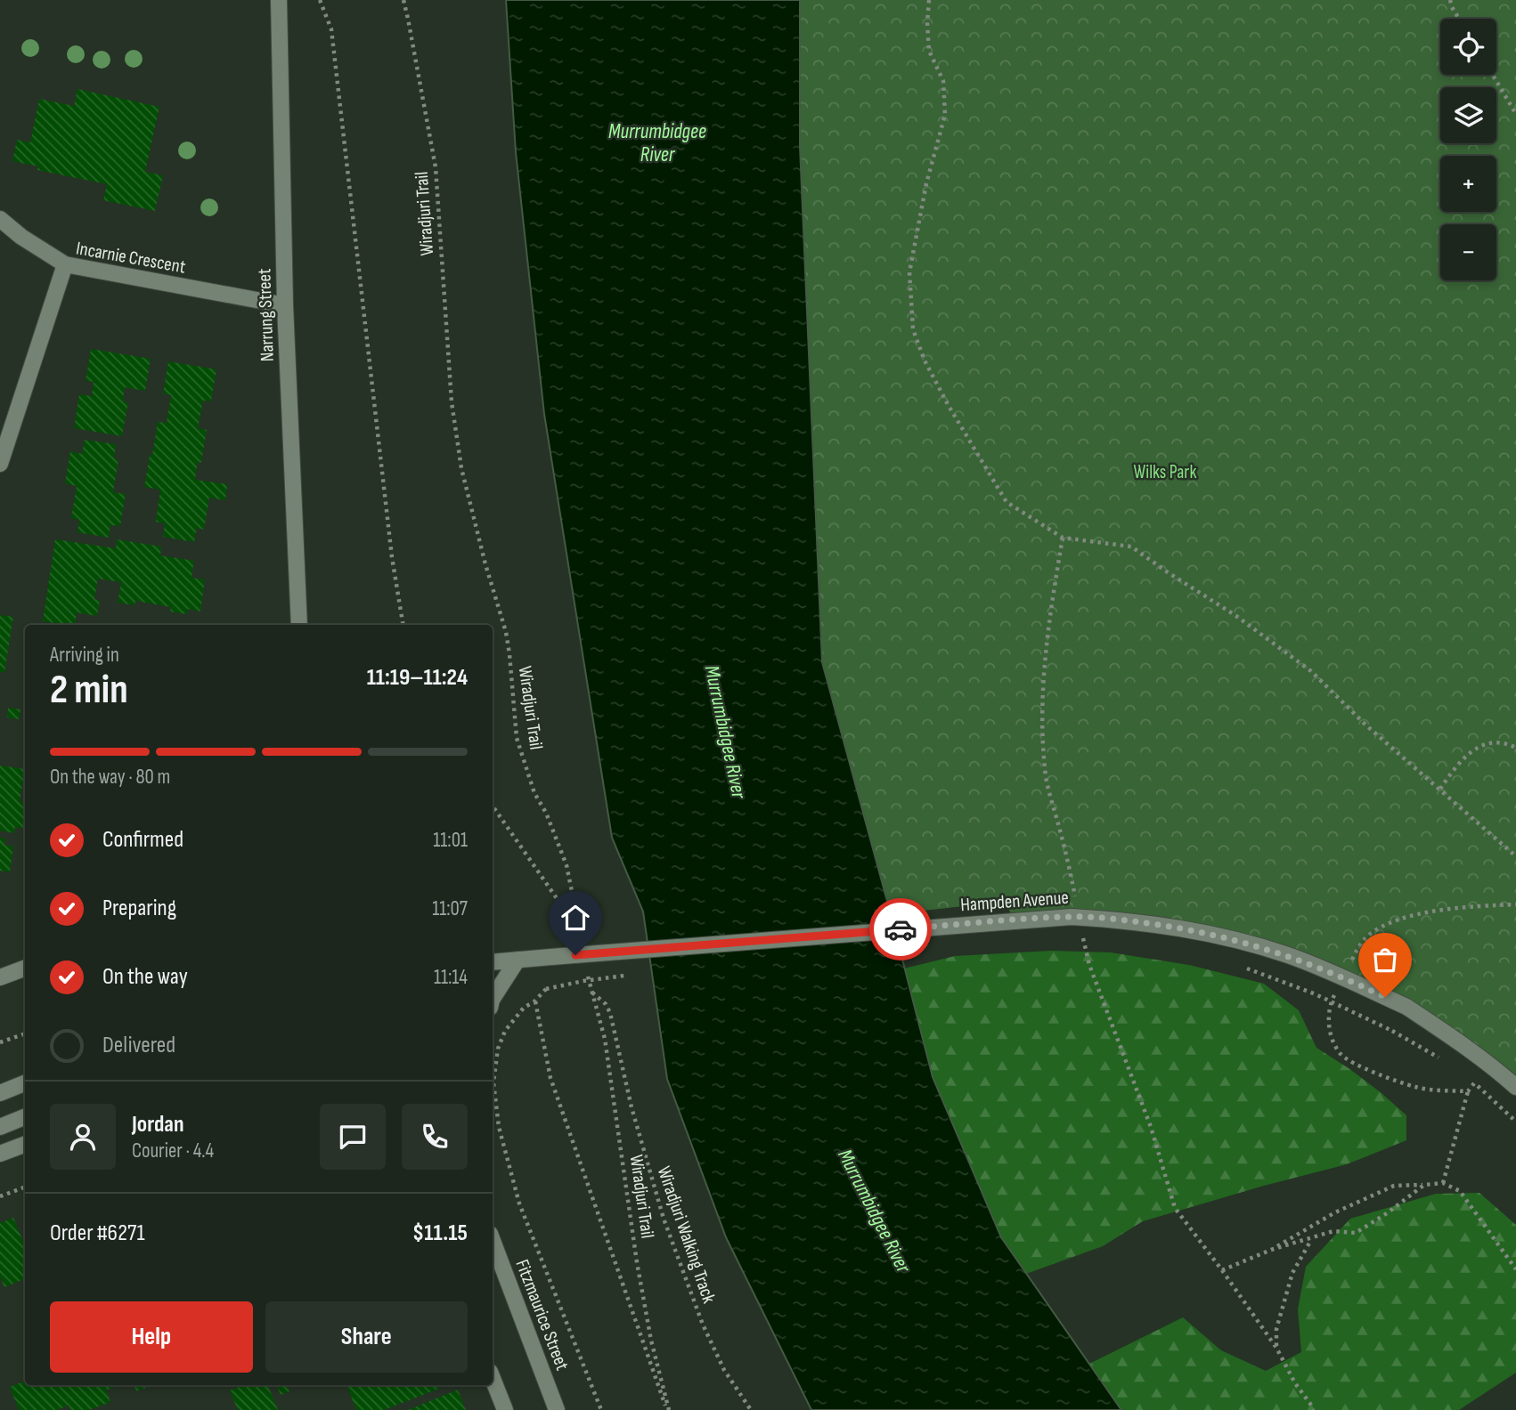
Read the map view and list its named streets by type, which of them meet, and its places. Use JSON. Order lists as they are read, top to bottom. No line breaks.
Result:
{"streets":{"main road":["Incarnie Crescent","Narrung Street","Hampden Avenue","Fitzmaurice Street"],"path":["Wiradjuri Trail","Wiradjuri Walking Track"]},"crossings":[["Wiradjuri Trail","Wiradjuri Walking Track"],["Incarnie Crescent","Narrung Street"]],"water":["Murrumbidgee River"],"parks":["Wilks Park"],"page":{"map_buttons":["+","−"],"heading":["2 min","Arriving in","11:19–11:24"],"panel":["Jordan","Courier · 4.4","Order #6271","$11.15"],"bar":"On the way · 80 m","list":[["Confirmed","11:01"],["Preparing","11:07"],["On the way","11:14"],"Delivered"],"buttons":["Help","Share"]}}
